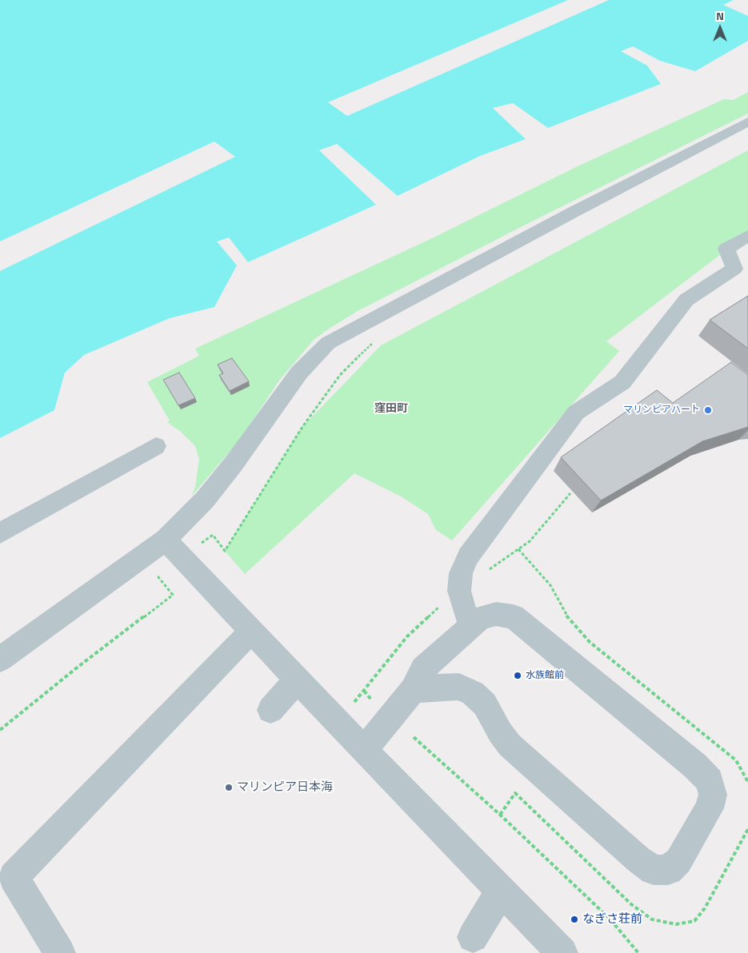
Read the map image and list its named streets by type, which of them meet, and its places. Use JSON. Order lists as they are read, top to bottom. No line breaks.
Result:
{"districts":["窪田町"],"places":["マリンピアハート","水族館前","マリンピア日本海","なぎさ荘前"],"north":"top"}
